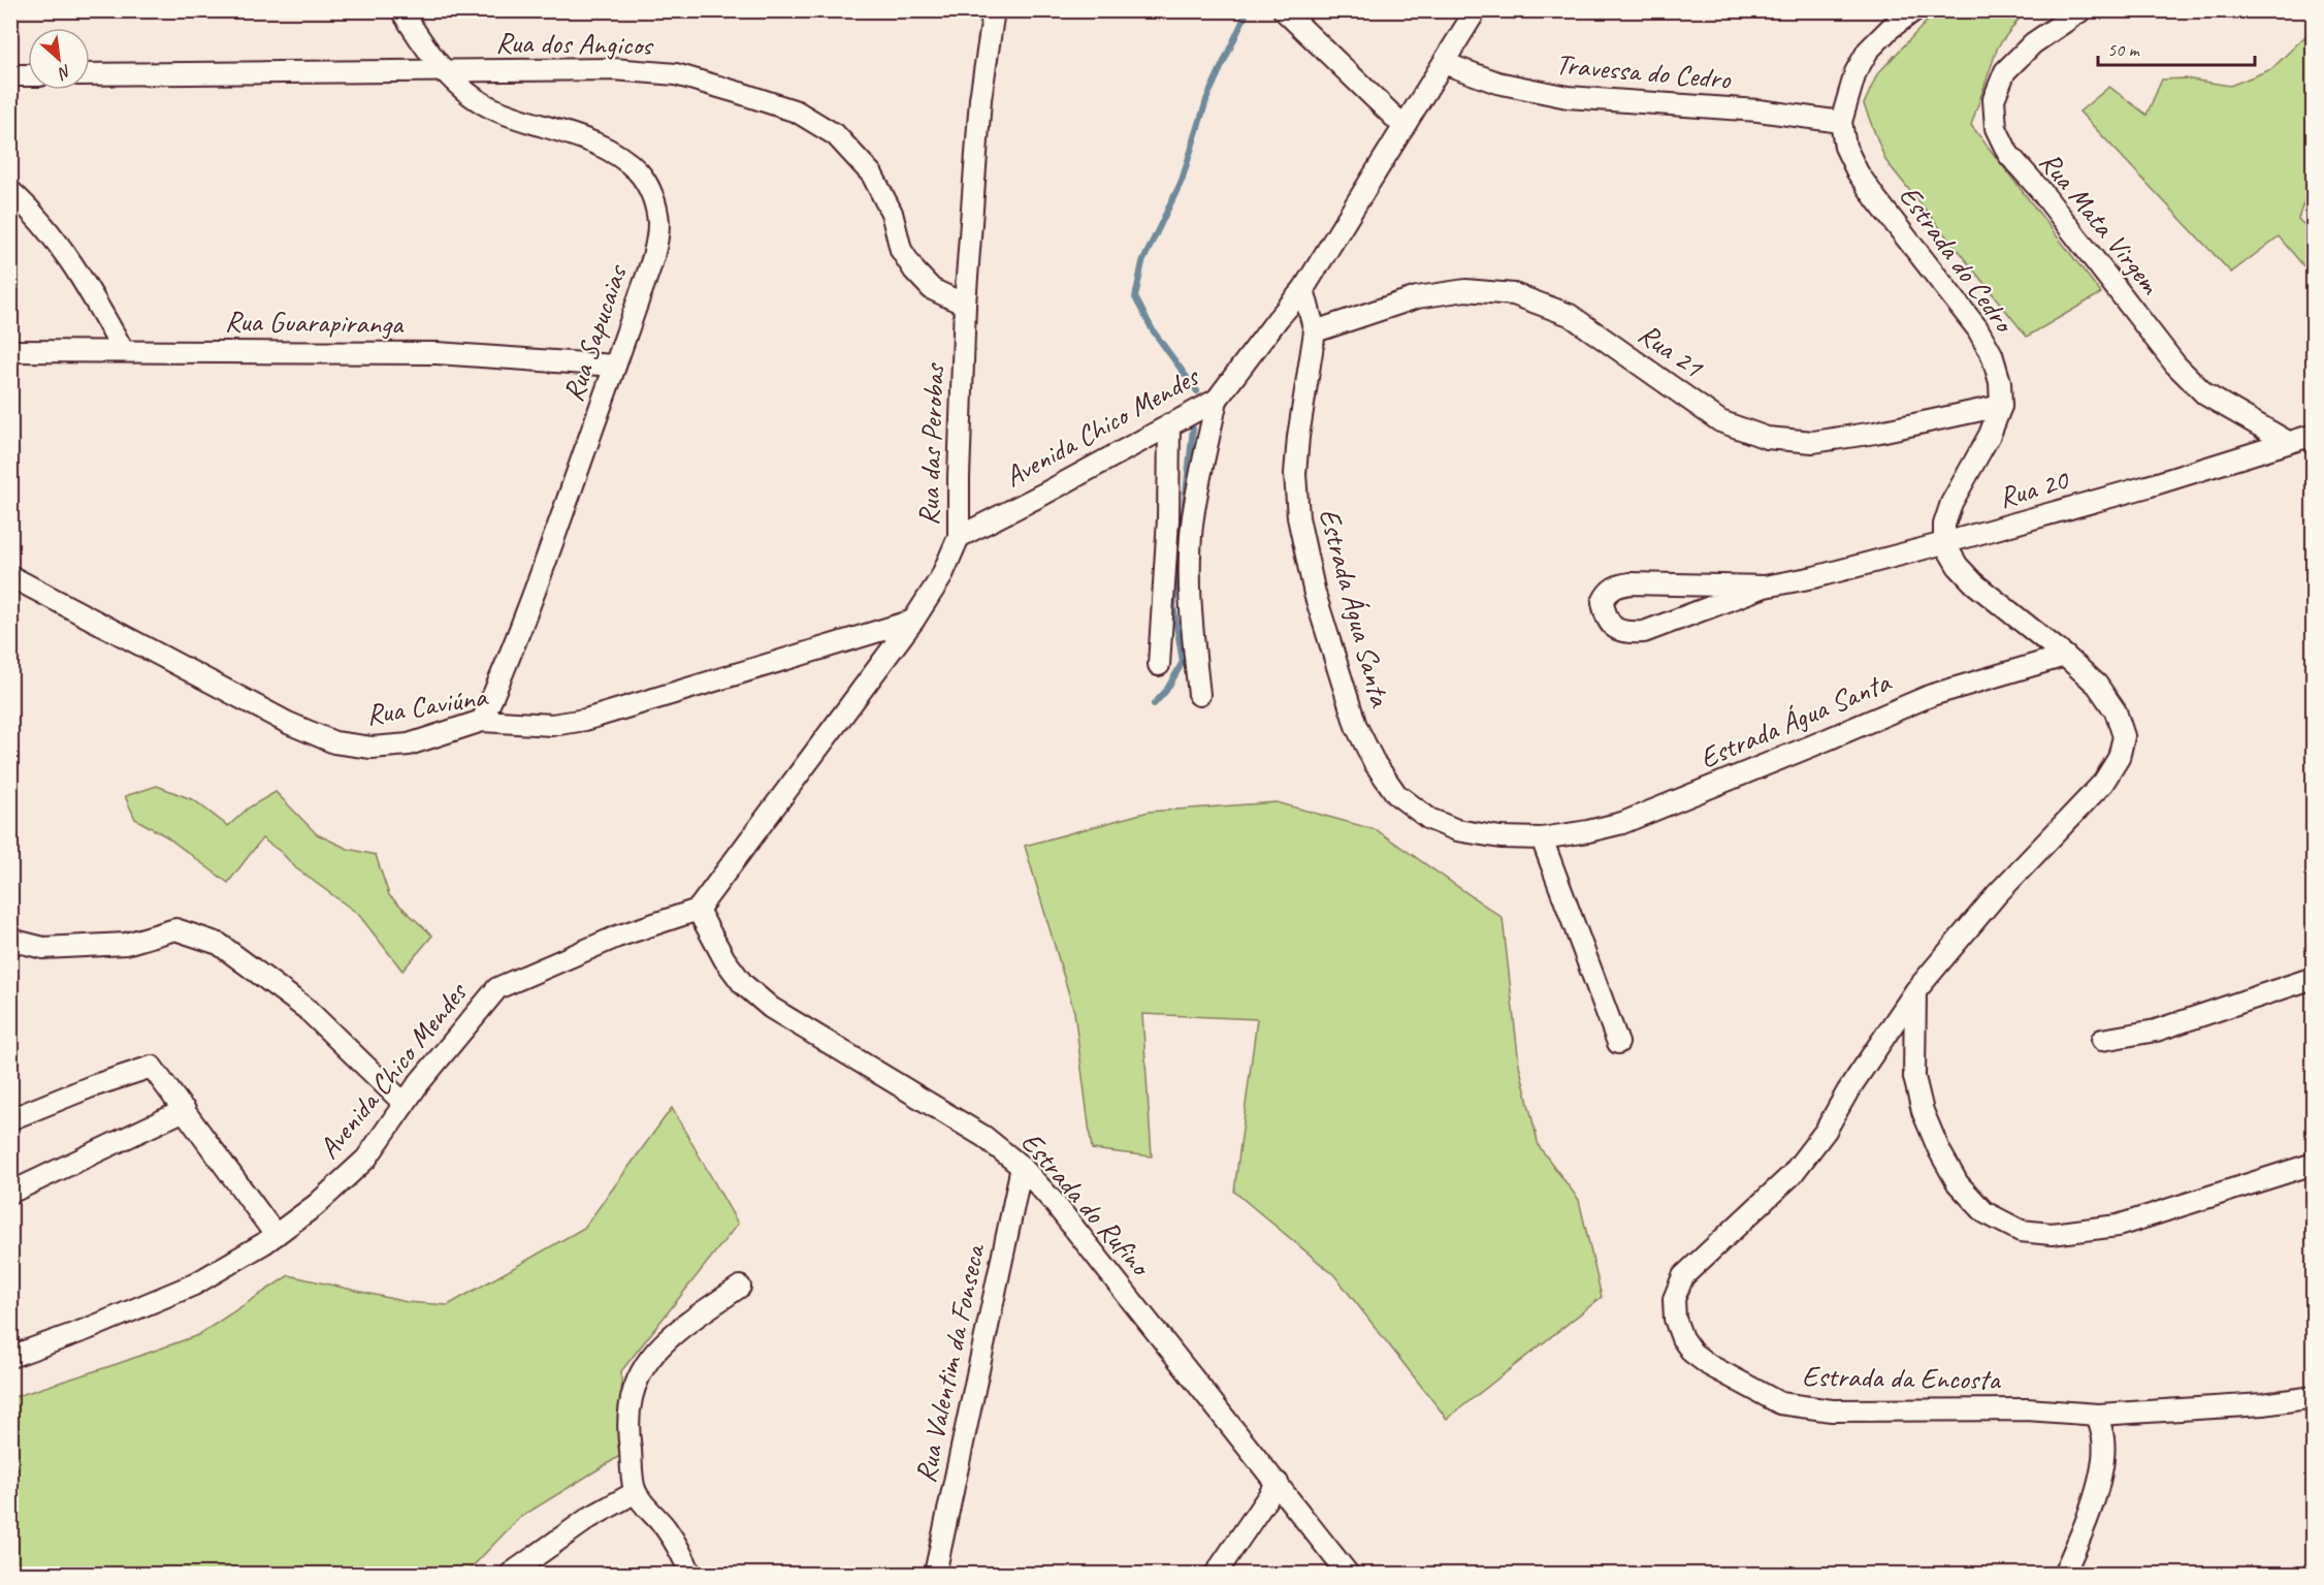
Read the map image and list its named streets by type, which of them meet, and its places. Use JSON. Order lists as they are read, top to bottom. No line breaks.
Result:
{"streets":{"street":["Rua dos Angicos","Travessa do Cedro","Rua Mata Virgem","Estrada do Cedro","Rua Guarapiranga","Rua Sapucaias","Rua 21","Avenida Chico Mendes","Rua das Perobas","Rua 20","Estrada Água Santa","Rua Caviúna","Estrada do Rufino","Rua Valentim da Fonseca","Estrada da Encosta"]},"crossings":[["Rua dos Angicos","Rua Sapucaias"],["Rua dos Angicos","Rua das Perobas"],["Travessa do Cedro","Estrada do Cedro"],["Rua Mata Virgem","Rua 20"],["Estrada do Cedro","Rua 21"],["Estrada do Cedro","Rua 20"],["Rua Guarapiranga","Rua Sapucaias"],["Rua Sapucaias","Rua Caviúna"],["Rua 21","Estrada Água Santa"],["Avenida Chico Mendes","Rua das Perobas"],["Avenida Chico Mendes","Estrada Água Santa"],["Avenida Chico Mendes","Estrada do Rufino"],["Rua das Perobas","Rua Caviúna"],["Rua das Perobas","Estrada do Rufino"],["Estrada do Rufino","Rua Valentim da Fonseca"]],"scale_bar":"50 m","north":"bottom right"}
